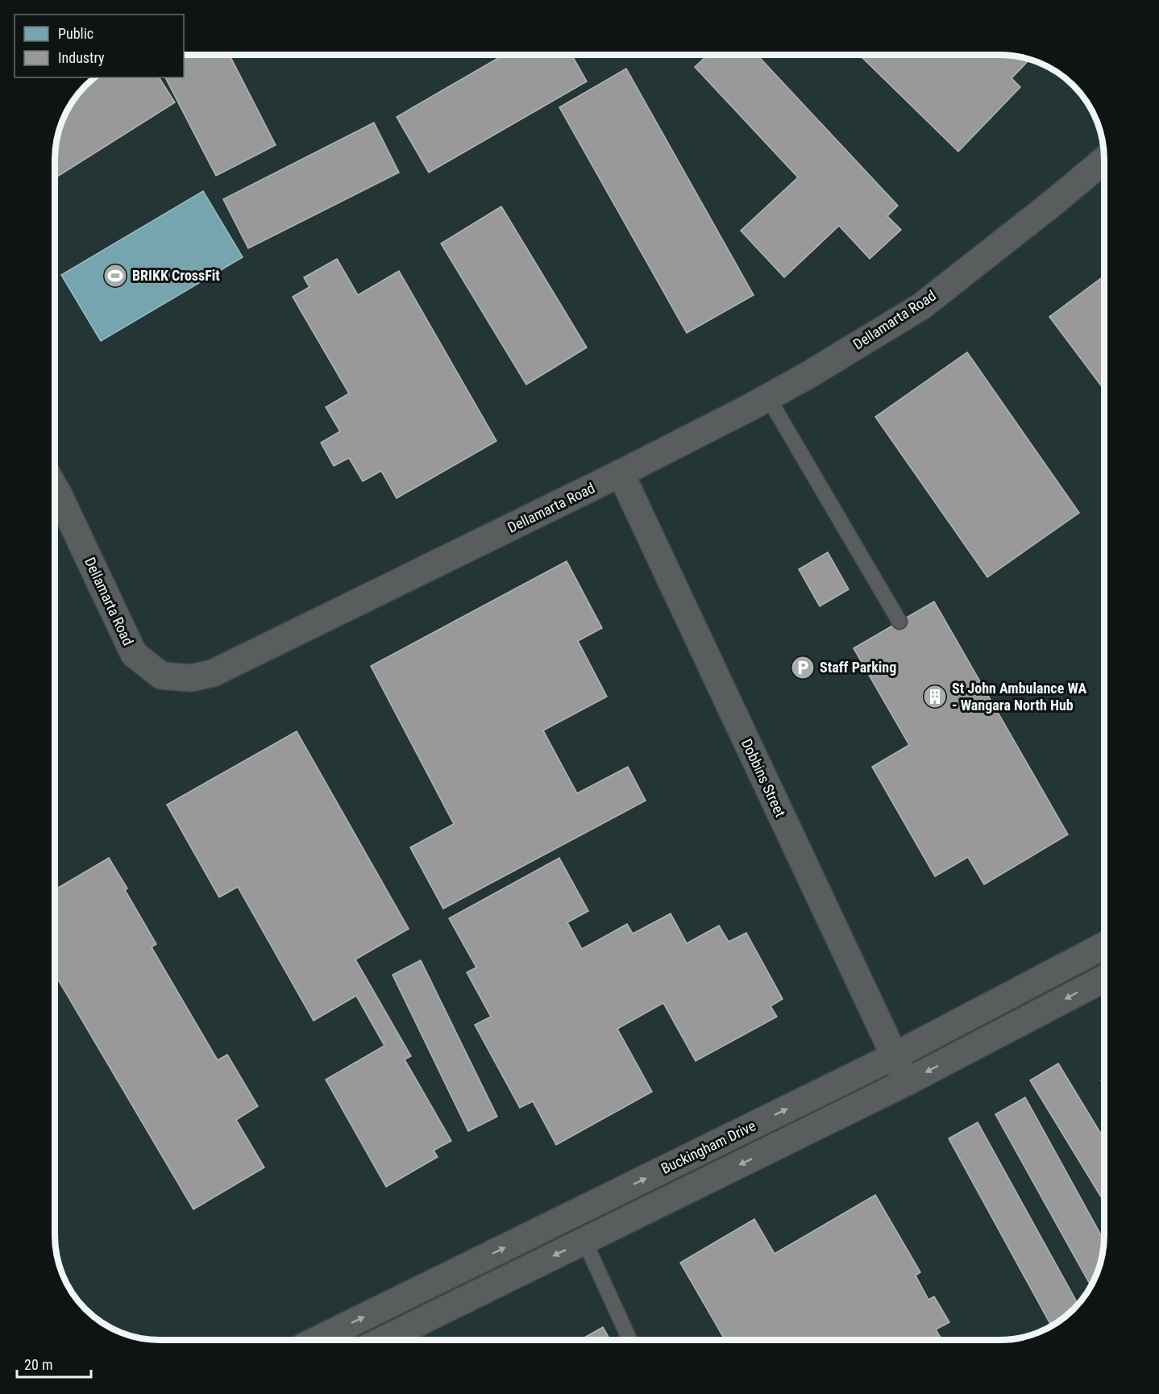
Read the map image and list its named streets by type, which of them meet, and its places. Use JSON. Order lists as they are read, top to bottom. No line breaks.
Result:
{"streets":{"street":["Dellamarta Road","Dobbins Street","Buckingham Drive"]},"crossings":[["Dellamarta Road","Dobbins Street"],["Dobbins Street","Buckingham Drive"]],"places":{"sports":["BRIKK CrossFit"],"parking":["Staff Parking"],"building":["St John Ambulance WA - Wangara North Hub"]},"legend":["Public","Industry"],"scale_bar":"20 m"}
